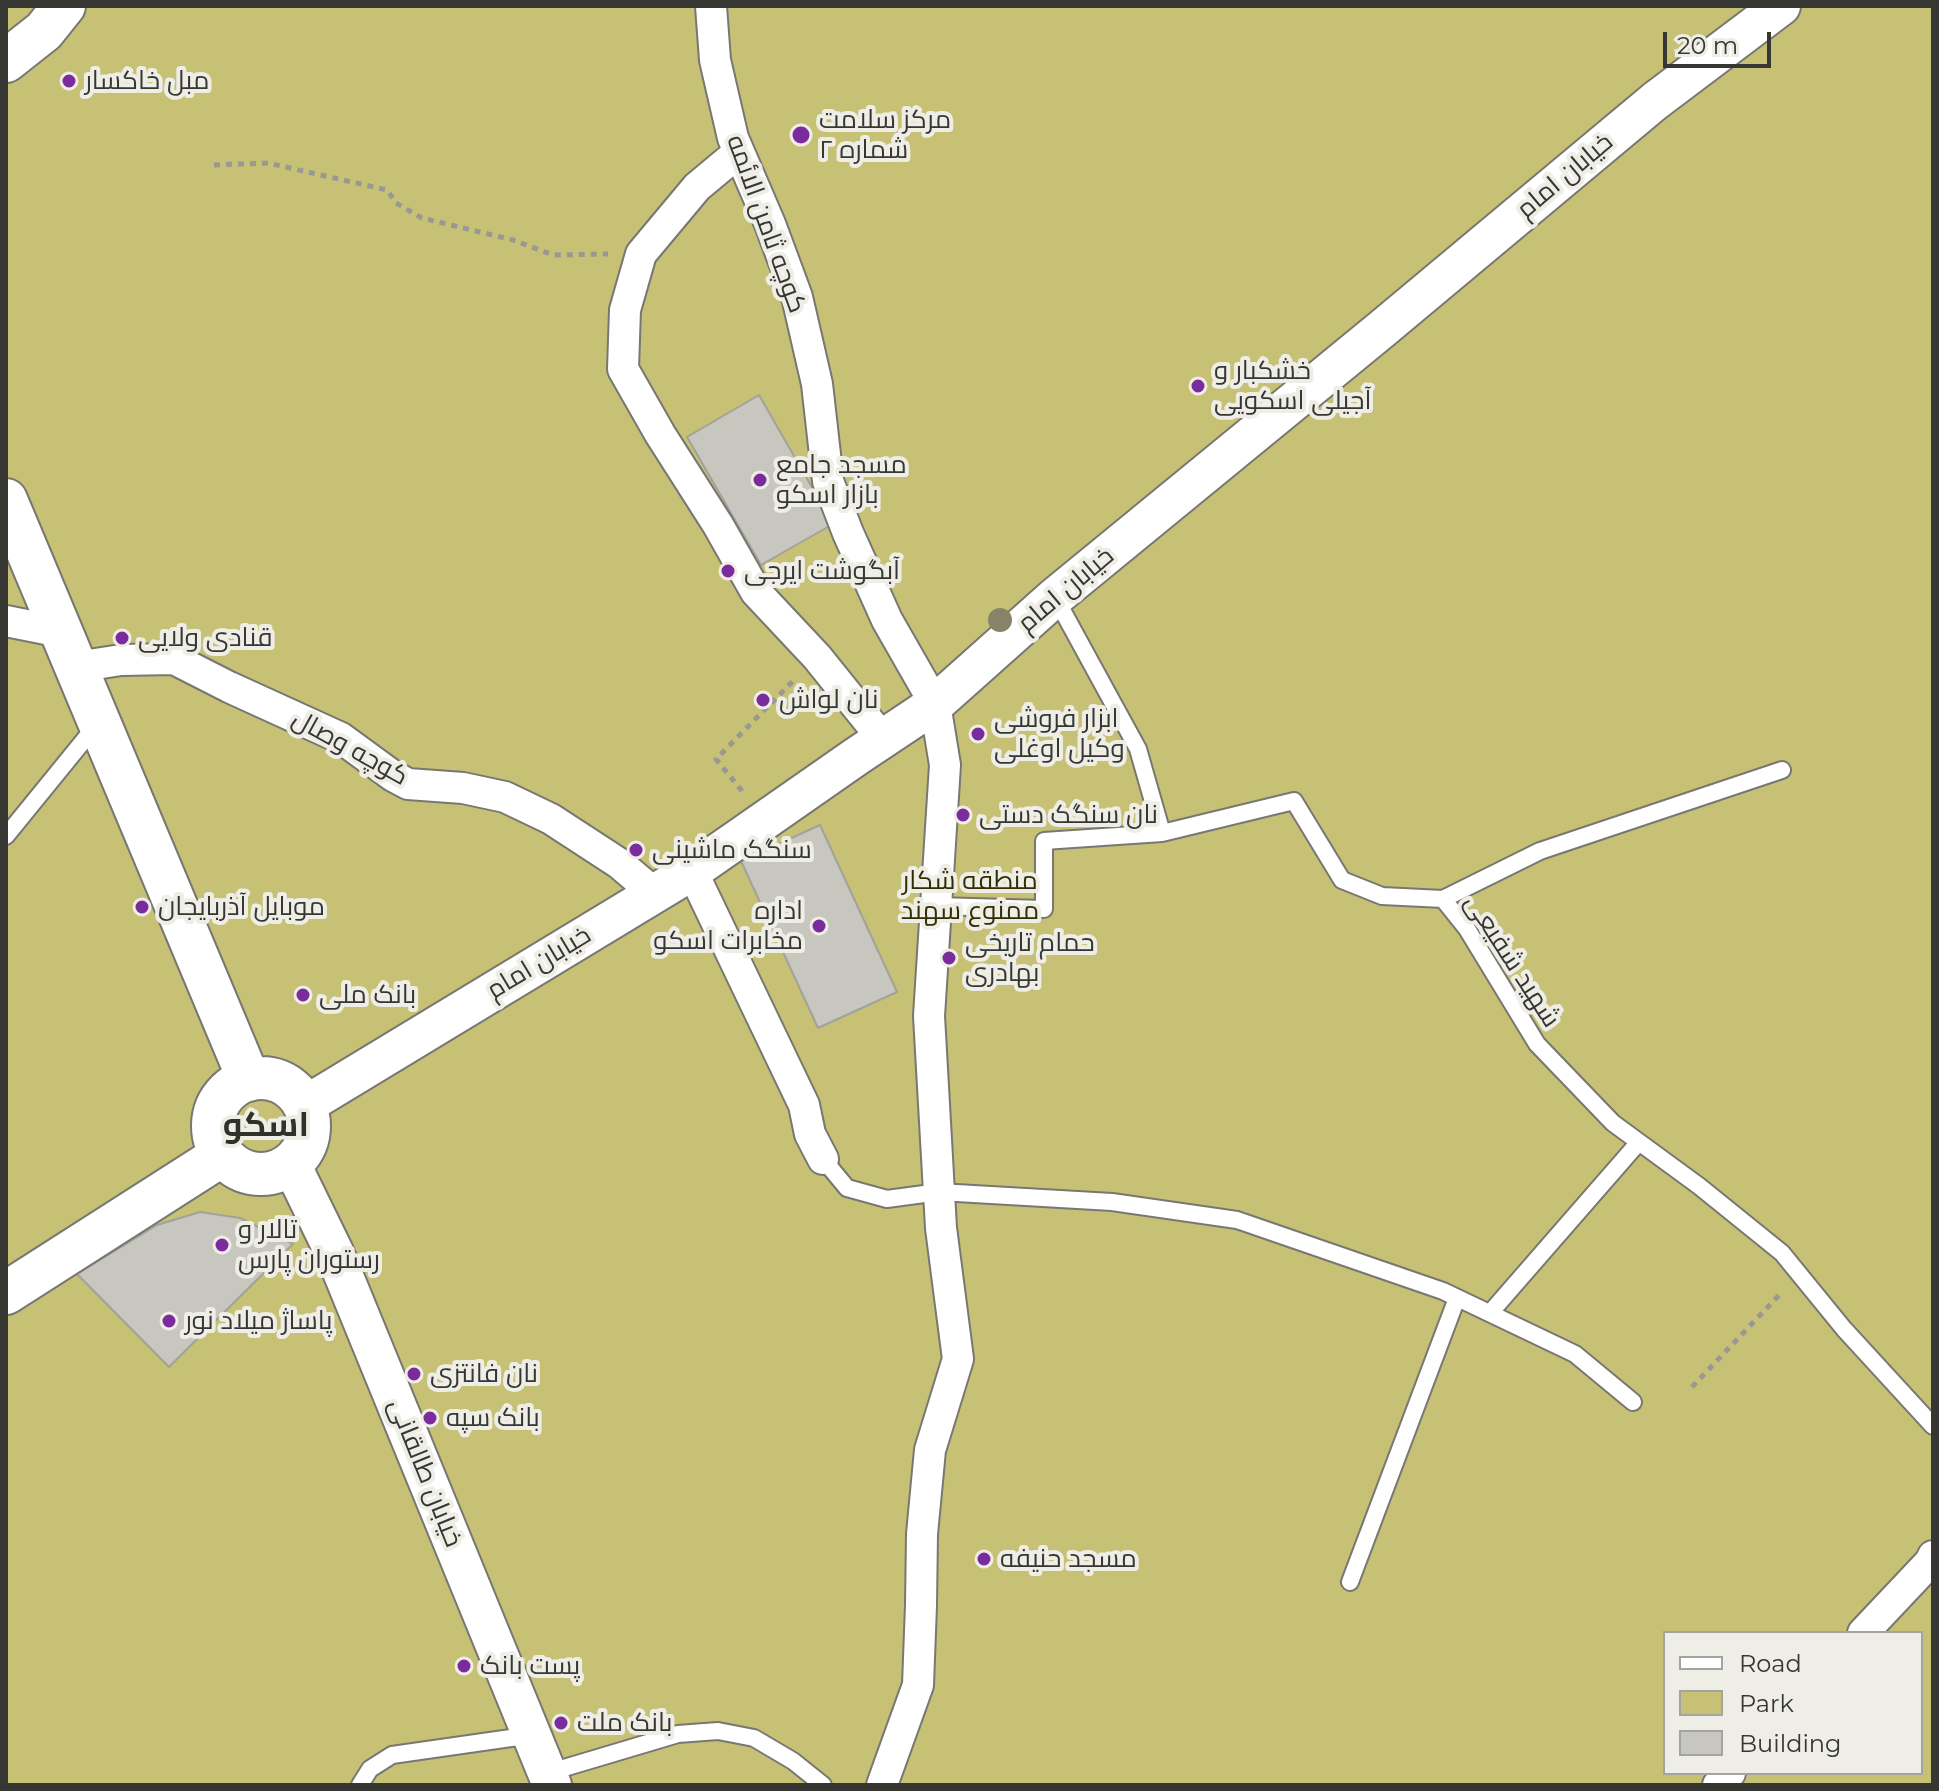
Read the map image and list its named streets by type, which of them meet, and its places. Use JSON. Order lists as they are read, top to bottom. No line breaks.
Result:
{"streets":{"street":["خیابان امام","کوچه ثامن الائمه","کوچه وصال","خیابان طالقانی"],"lane":["شهید شفیعی"]},"crossings":[["خیابان امام","کوچه ثامن الائمه"],["خیابان امام","کوچه وصال"],["خیابان امام","خیابان طالقانی"]],"districts":["اسکو"],"parks":["منطقه شکار ممنوع سهند"],"places":["مبل خاکسار","مرکز سلامت شماره ۲","خشکبار و آجیلی اسکویی","مسجد جامع بازار اسکو","آبگوشت ایرجی","قنادی ولایی","نان لواش","ابزار فروشی وکیل اوغلی","نان سنگک دستی","سنگک ماشینی","موبایل آذربایجان","اداره مخابرات اسکو","حمام تاریخی بهادری","بانک ملی","تالار و رستوران پارس","پاساژ میلاد نور","نان فانتزی","بانک سپه","مسجد حنیفه","پست بانک","بانک ملت"],"legend":["Road","Park","Building"],"scale_bar":"20 m"}
